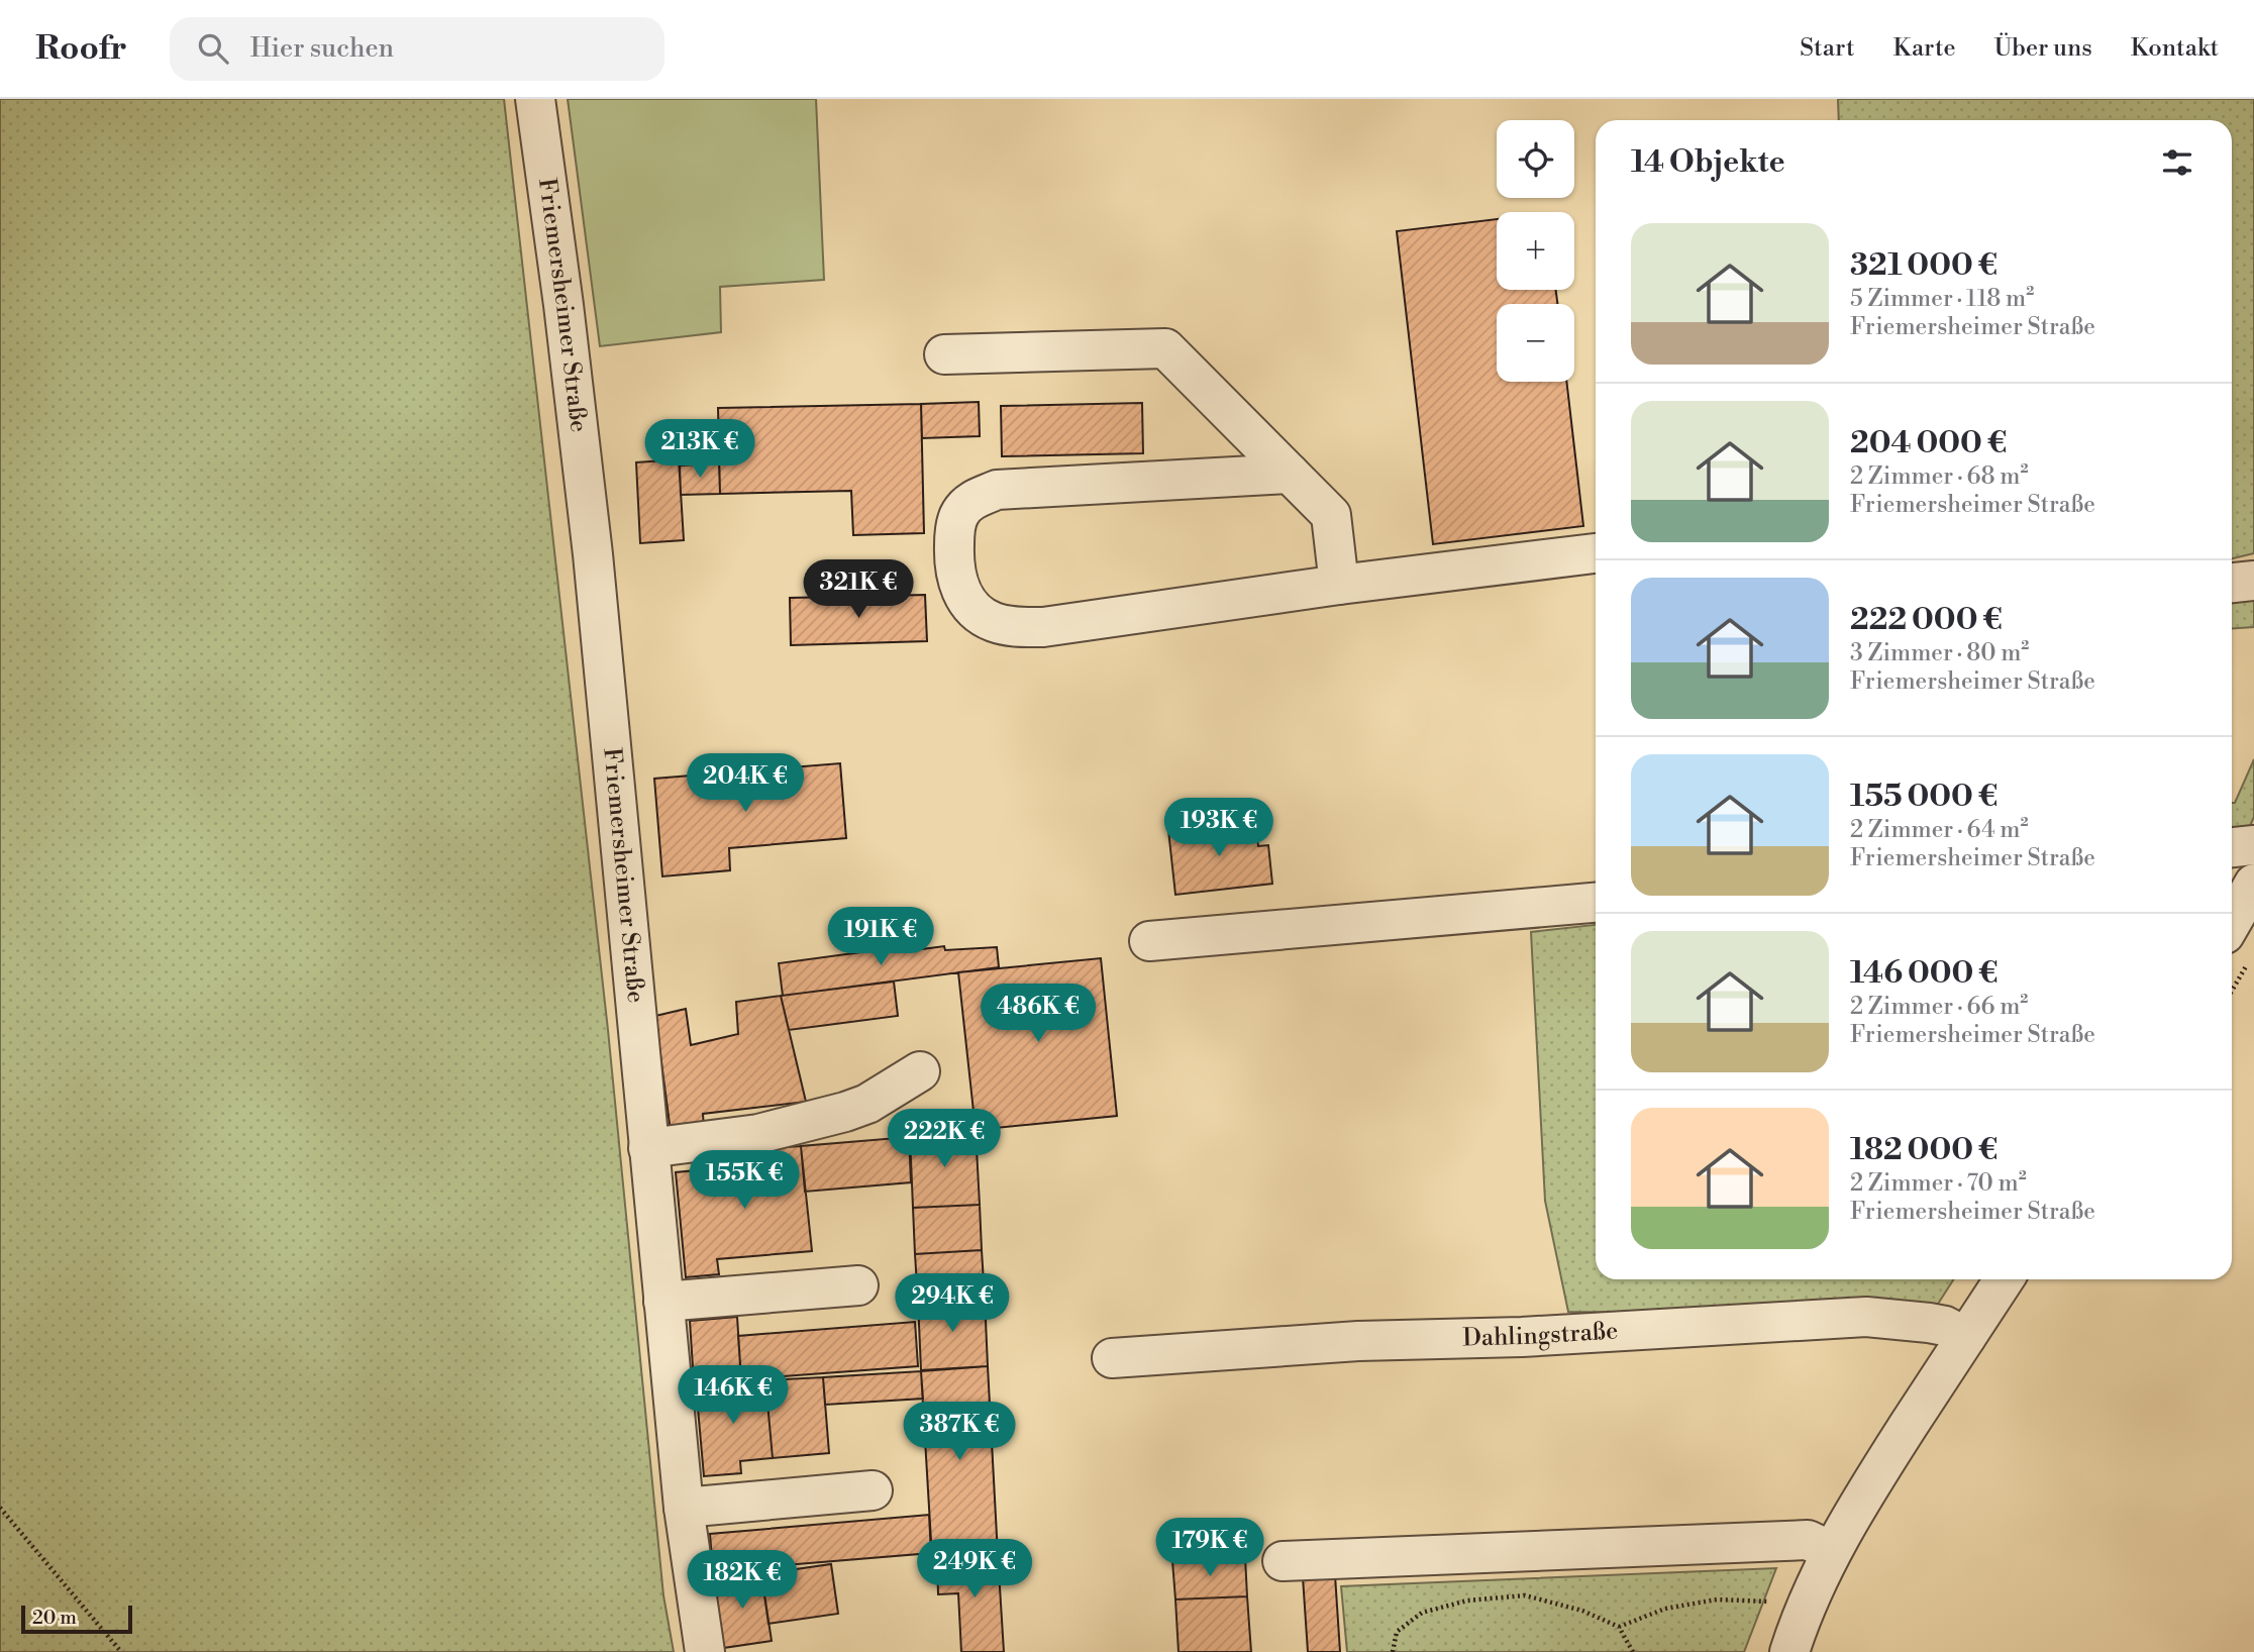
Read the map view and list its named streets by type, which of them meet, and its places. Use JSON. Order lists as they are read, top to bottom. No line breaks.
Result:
{"streets":{"street":["Friemersheimer Straße","Dahlingstraße"]},"scale_bar":"20 m","page":{"header":"Roofr","search":"Hier suchen","nav":["Start","Karte","Über uns","Kontakt"],"map_buttons":["+","−"],"heading":"14 Objekte","list":[{"name":"321 000 €","note":"5 Zimmer · 118 m² · Friemersheimer Straße"},{"name":"204 000 €","note":"2 Zimmer · 68 m² · Friemersheimer Straße"},{"name":"222 000 €","note":"3 Zimmer · 80 m² · Friemersheimer Straße"},{"name":"155 000 €","note":"2 Zimmer · 64 m² · Friemersheimer Straße"},{"name":"146 000 €","note":"2 Zimmer · 66 m² · Friemersheimer Straße"},{"name":"182 000 €","note":"2 Zimmer · 70 m² · Friemersheimer Straße"}],"price":["213K €","321K €","204K €","193K €","191K €","486K €","222K €","155K €","294K €","146K €","387K €","179K €","249K €","182K €"],"scale":"20 m"}}
